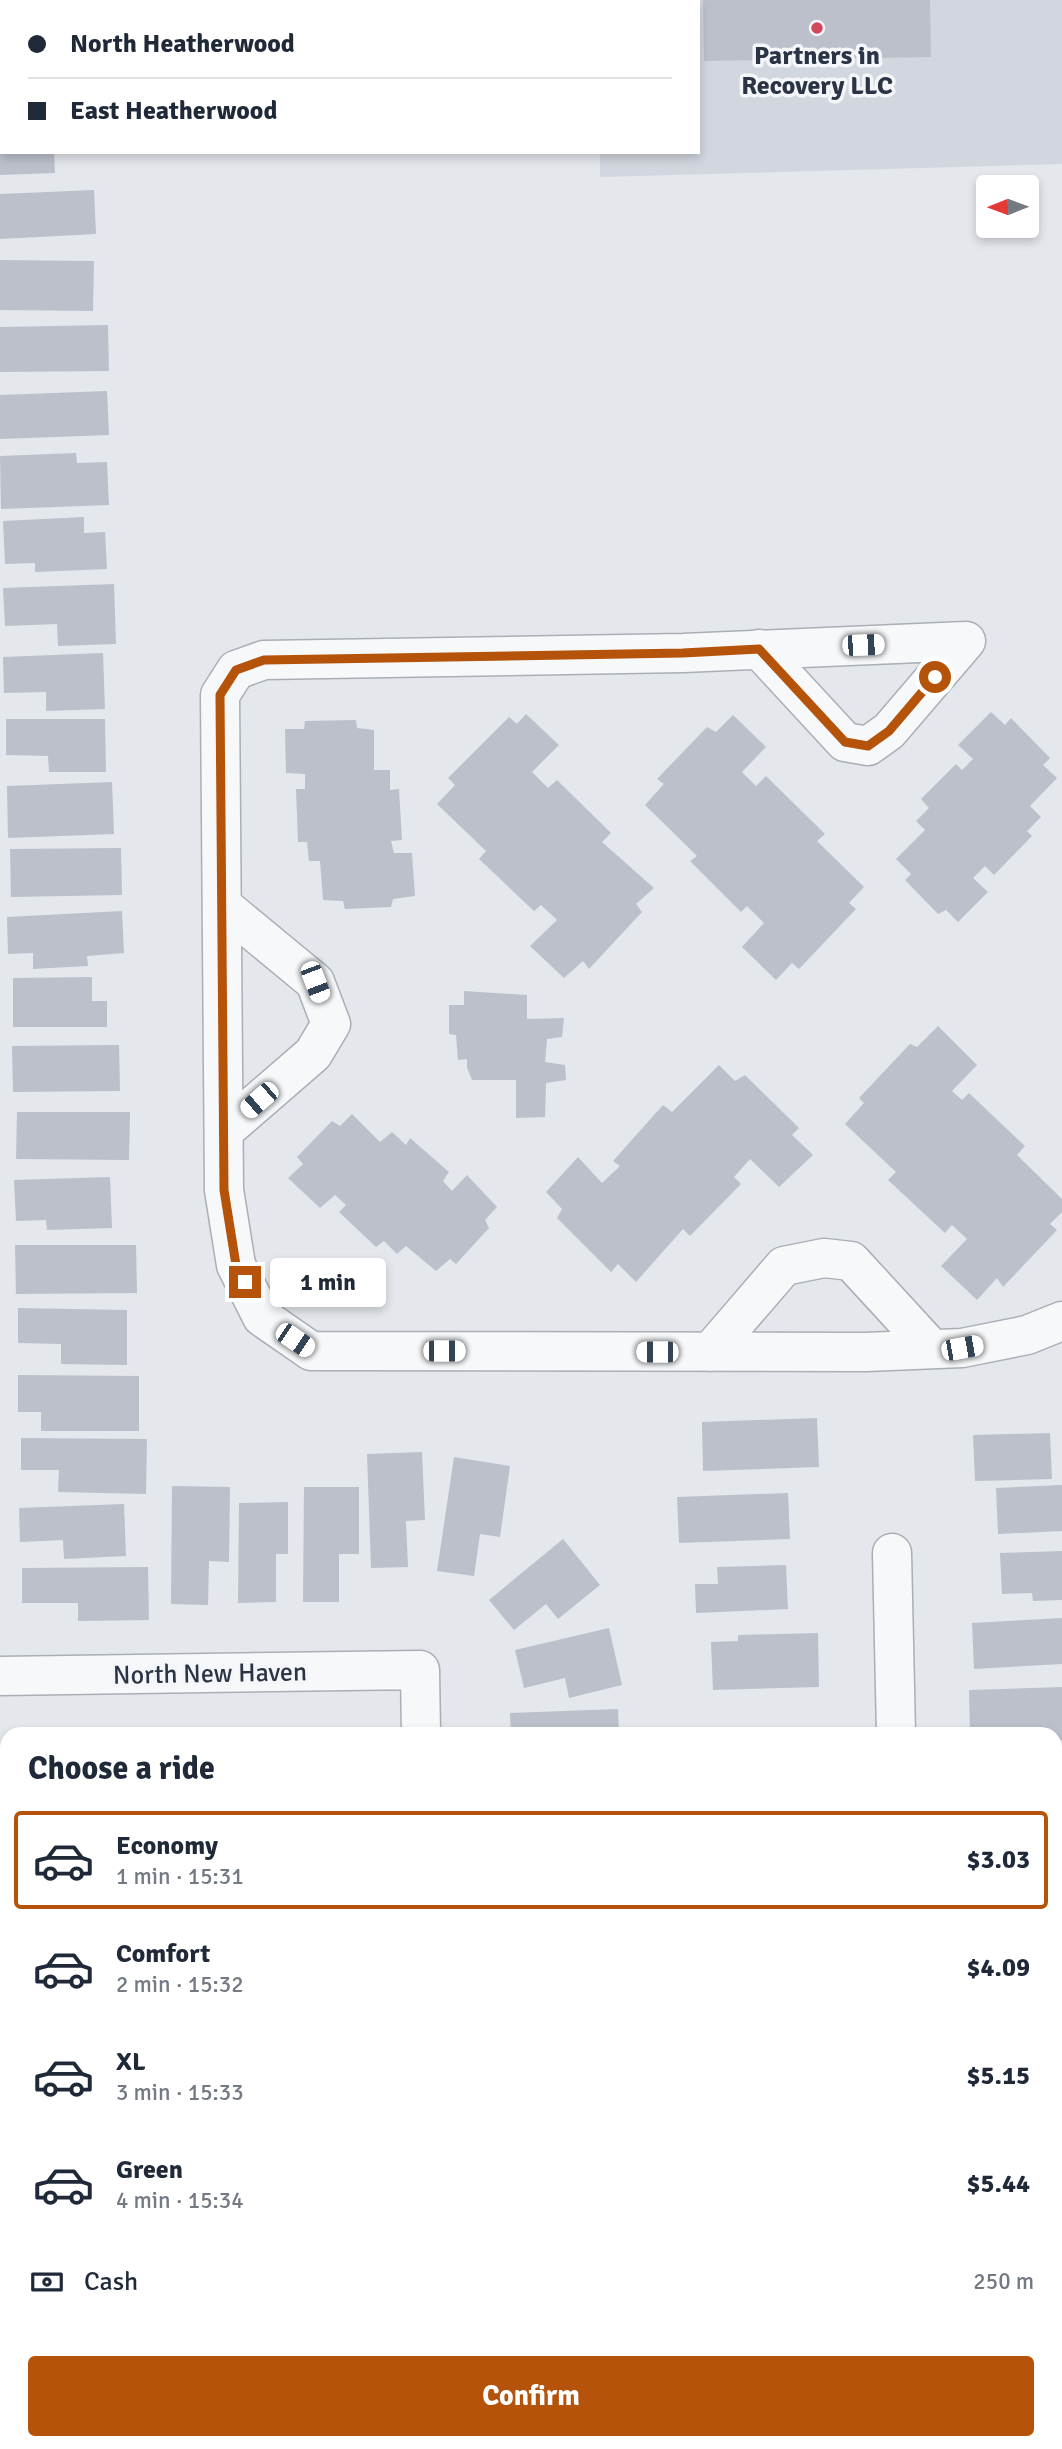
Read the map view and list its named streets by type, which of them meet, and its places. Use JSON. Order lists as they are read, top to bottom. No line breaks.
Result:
{"streets":{"street":["North New Haven"]},"places":["Partners in Recovery LLC"],"north":"left","page":{"banner":["North Heatherwood","East Heatherwood"],"bubble":"1 min","heading":"Choose a ride","list":[{"name":"Economy","note":"1 min · 15:31","value":"$3.03"},{"name":"Comfort","note":"2 min · 15:32","value":"$4.09"},{"name":"XL","note":"3 min · 15:33","value":"$5.15"},{"name":"Green","note":"4 min · 15:34","value":"$5.44"}],"pay":["Cash","250 m"],"buttons":"Confirm"}}
